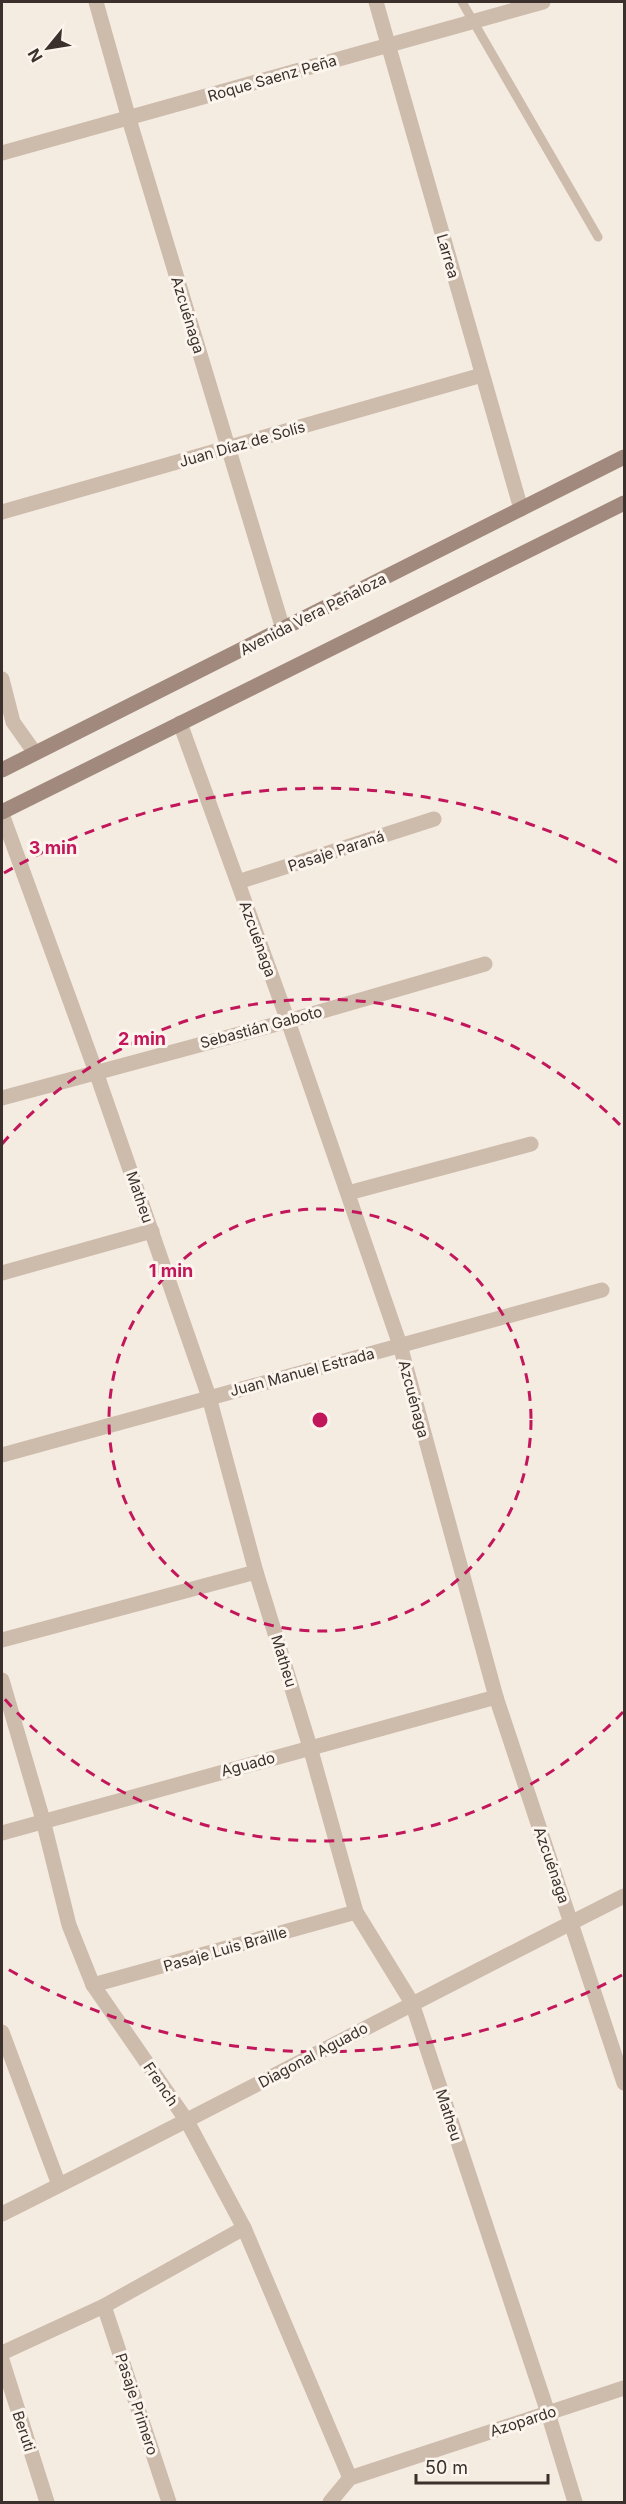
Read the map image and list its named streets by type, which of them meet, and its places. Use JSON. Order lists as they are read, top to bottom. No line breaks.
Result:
{"streets":{"main road":["Avenida Vera Peñaloza"],"street":["Roque Saenz Peña","Larrea","Azcuénaga","Juan Díaz de Solís","Pasaje Paraná","Sebastián Gaboto","Matheu","Juan Manuel Estrada","Aguado","Pasaje Luis Braille","Diagonal Aguado","French","Pasaje Primero","Azopardo","Beruti"]},"crossings":[["Roque Saenz Peña","Larrea"],["Roque Saenz Peña","Azcuénaga"],["Larrea","Juan Díaz de Solís"],["Larrea","Avenida Vera Peñaloza"],["Azcuénaga","Juan Díaz de Solís"],["Azcuénaga","Avenida Vera Peñaloza"],["Azcuénaga","Pasaje Paraná"],["Azcuénaga","Sebastián Gaboto"],["Azcuénaga","Juan Manuel Estrada"],["Azcuénaga","Aguado"],["Azcuénaga","Diagonal Aguado"],["Sebastián Gaboto","Matheu"],["Matheu","Juan Manuel Estrada"],["Matheu","Aguado"],["Matheu","Pasaje Luis Braille"],["Matheu","Diagonal Aguado"],["Matheu","Azopardo"],["Aguado","French"],["Pasaje Luis Braille","French"],["Diagonal Aguado","French"],["French","Azopardo"]],"scale_bar":"50 m","north":"bottom left","rings":["3 min","2 min","1 min"]}
